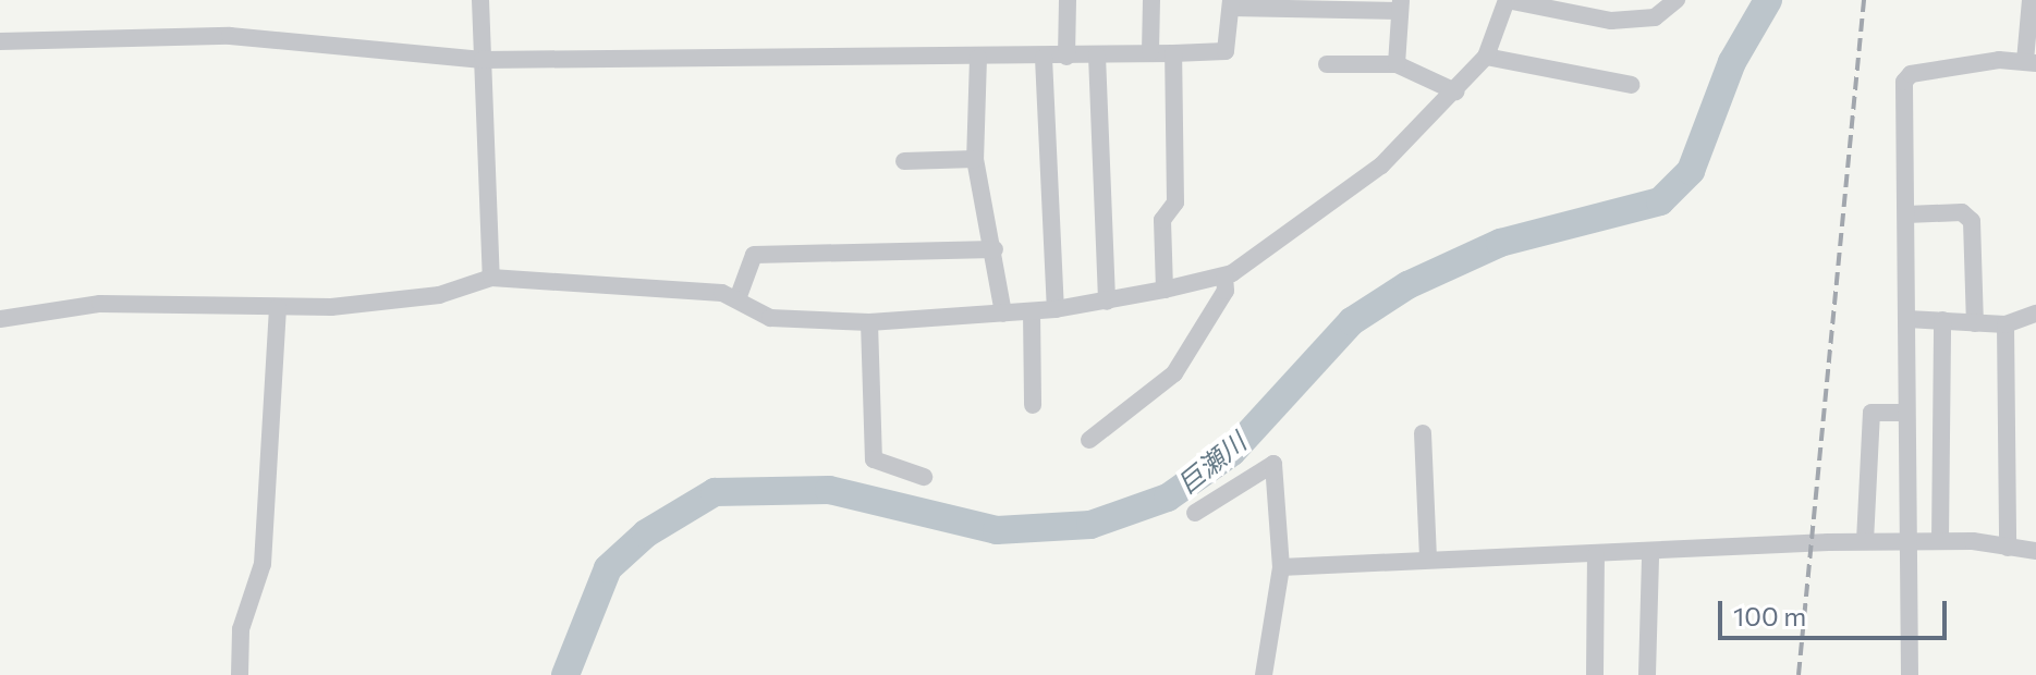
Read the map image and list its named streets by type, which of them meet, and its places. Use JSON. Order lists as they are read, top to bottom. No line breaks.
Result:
{"water":["巨瀬川"],"scale_bar":"100 m"}
